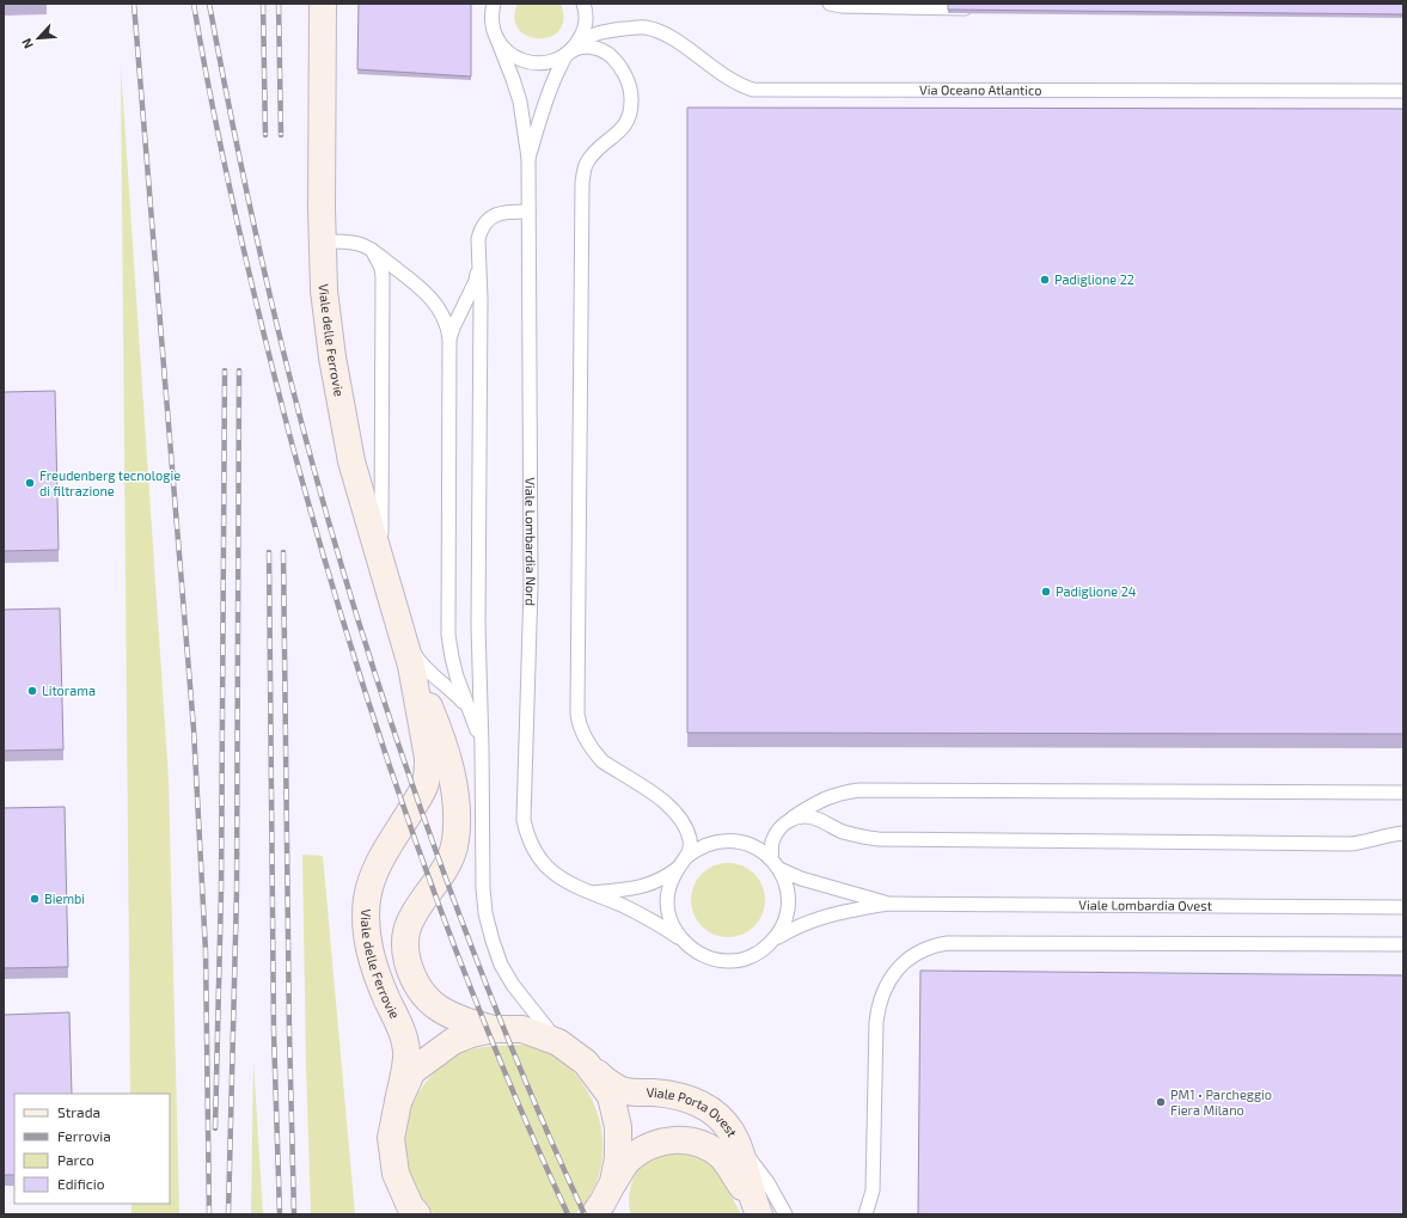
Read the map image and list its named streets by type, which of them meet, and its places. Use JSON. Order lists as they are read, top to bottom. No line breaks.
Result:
{"streets":{"street":["Viale delle Ferrovie","Viale Porta Ovest"],"lane":["Via Oceano Atlantico","Viale Lombardia Nord","Viale Lombardia Ovest"]},"crossings":[["Viale Lombardia Nord","Viale Lombardia Ovest"]],"places":["Padiglione 22","Freudenberg tecnologie di filtrazione","Padiglione 24","Litorama","Biembi","PM1 • Parcheggio Fiera Milano"],"legend":["Strada","Ferrovia","Parco","Edificio"],"north":"bottom left"}
